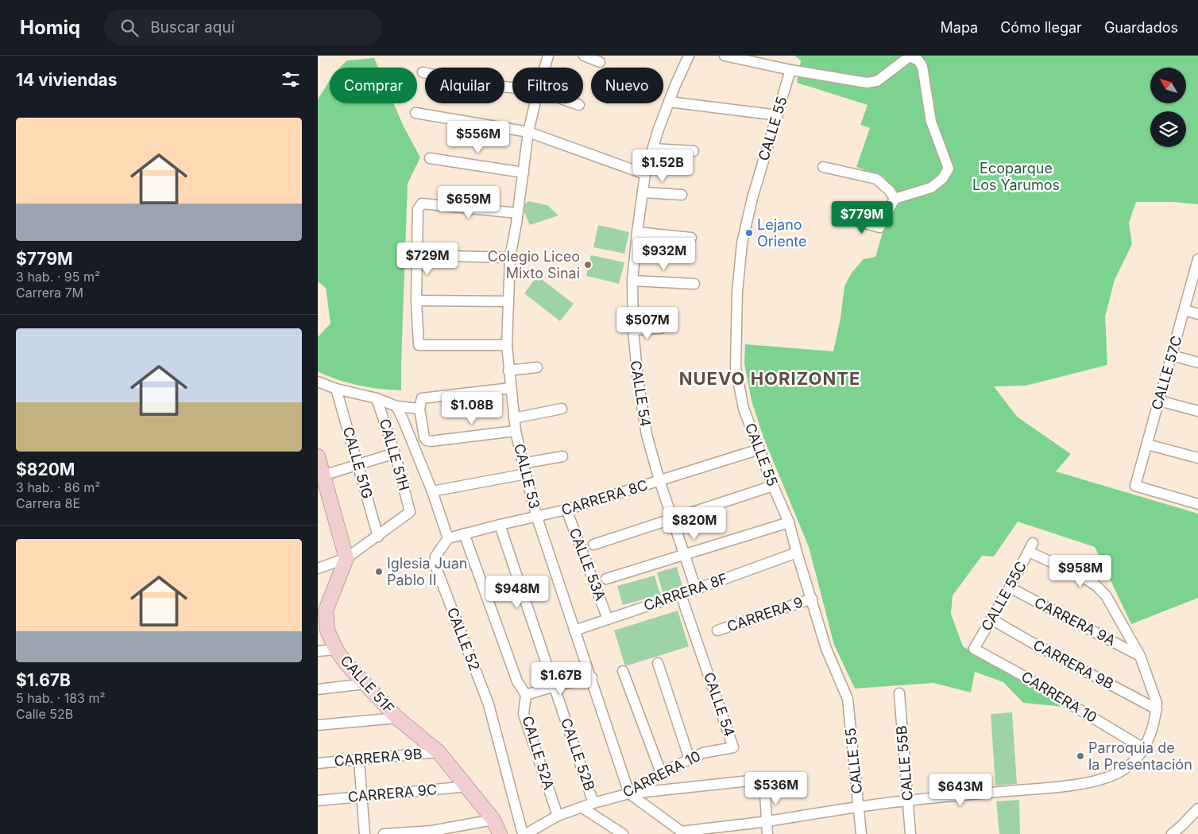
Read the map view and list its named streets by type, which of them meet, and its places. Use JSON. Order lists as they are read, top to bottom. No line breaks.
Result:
{"streets":{"street":["CALLE 55","CALLE 57C","CALLE 54","CALLE 51H","CALLE 51G","CALLE 53","CARRERA 8C","CALLE 53A","CARRERA 8F","CALLE 55C","CARRERA 9","CARRERA 9A","CALLE 52","CARRERA 9B","CALLE 51F","CARRERA 10","CALLE 52A","CALLE 52B","CALLE 55B","CARRERA 9C"]},"crossings":[["CALLE 55","CARRERA 8C"],["CALLE 55","CARRERA 8F"],["CALLE 55","CARRERA 9"],["CALLE 54","CARRERA 8C"],["CALLE 54","CARRERA 8F"],["CALLE 54","CARRERA 10"],["CALLE 51H","CALLE 51G"],["CALLE 53","CARRERA 8C"],["CALLE 53","CARRERA 8F"],["CALLE 53","CARRERA 10"],["CARRERA 8C","CALLE 53A"],["CARRERA 8C","CALLE 52"],["CARRERA 8C","CALLE 52B"],["CALLE 53A","CARRERA 8F"],["CALLE 55C","CARRERA 9A"],["CALLE 55C","CARRERA 9B"],["CALLE 55C","CARRERA 10"],["CALLE 52","CARRERA 10"],["CARRERA 9B","CALLE 51F"],["CALLE 51F","CARRERA 9C"],["CARRERA 10","CALLE 52A"],["CARRERA 10","CALLE 52B"]],"districts":["NUEVO HORIZONTE"],"parks":["Ecoparque Los Yarumos"],"places":["Lejano Oriente","Colegio Liceo Mixto Sinai","Iglesia Juan Pablo II","Parroquia de la Presentación"],"north":"top left","page":{"header":"Homiq","search":"Buscar aquí","nav":["Mapa","Cómo llegar","Guardados"],"heading":"14 viviendas","chip":["Comprar","Alquilar","Filtros","Nuevo"],"list":[{"name":"$779M","note":"3 hab. · 95 m² · Carrera 7M"},{"name":"$820M","note":"3 hab. · 86 m² · Carrera 8E"},{"name":"$1.67B","note":"5 hab. · 183 m² · Calle 52B"}],"price":["$556M","$1.52B","$659M","$779M","$932M","$729M","$507M","$1.08B","$820M","$958M","$948M","$1.67B","$536M","$643M"]}}
